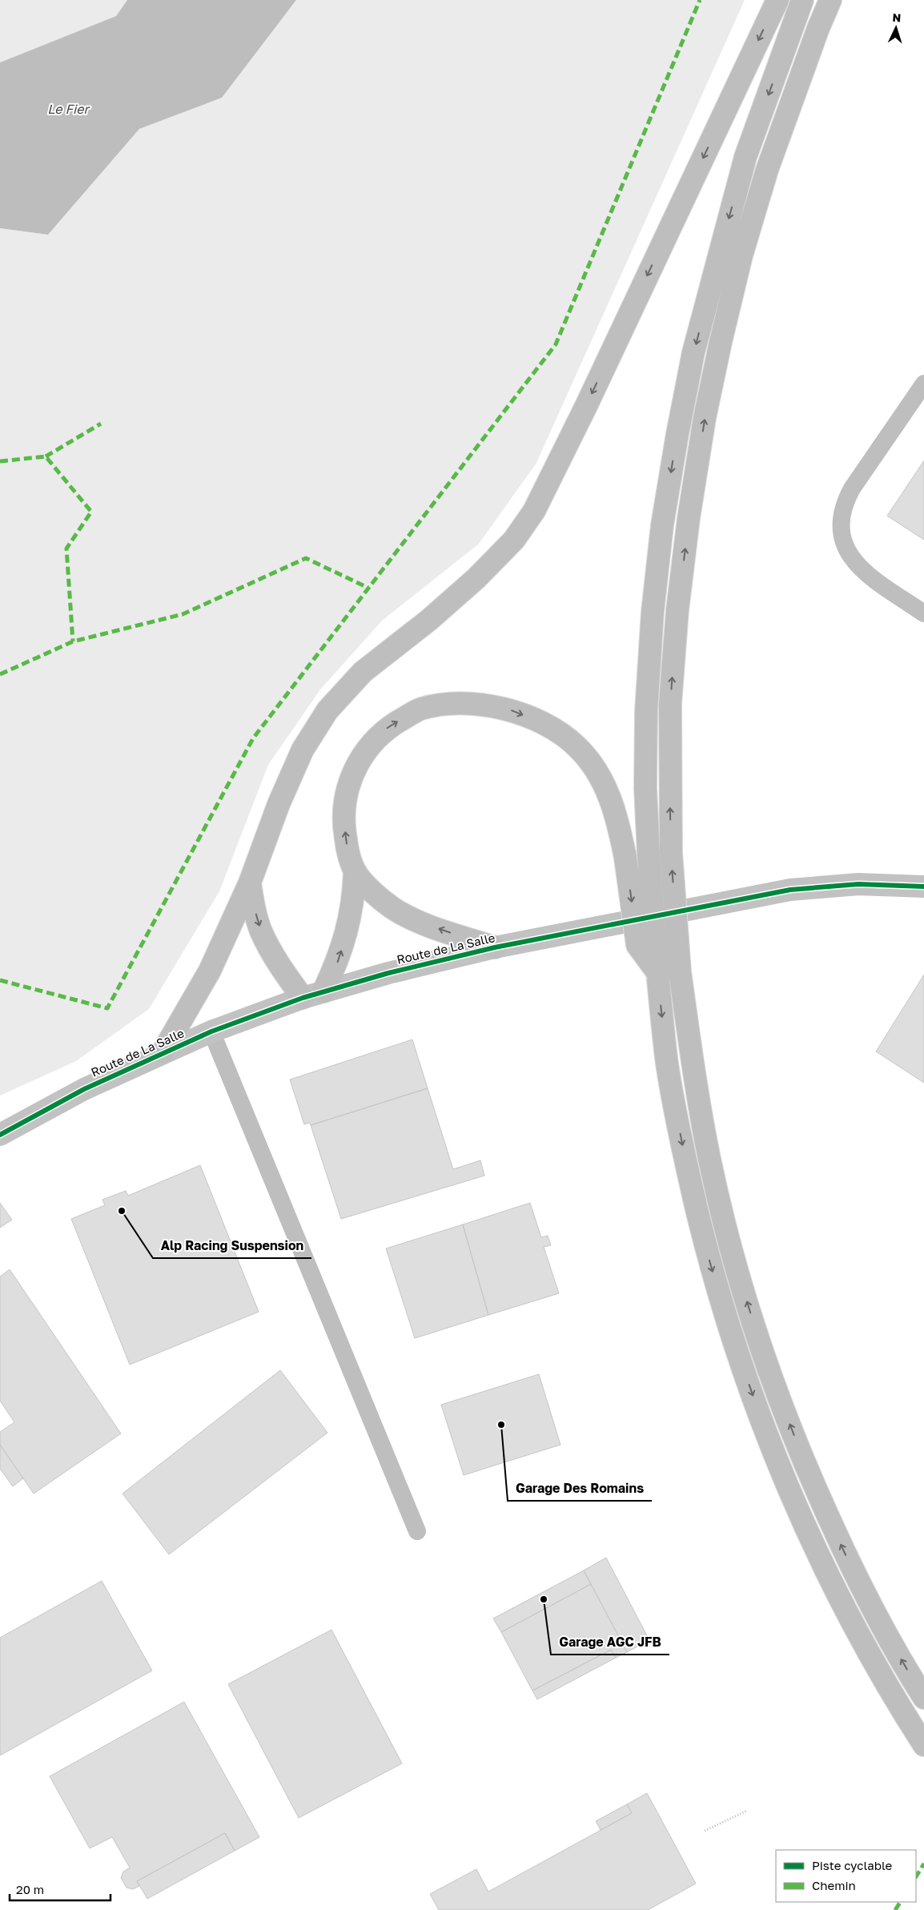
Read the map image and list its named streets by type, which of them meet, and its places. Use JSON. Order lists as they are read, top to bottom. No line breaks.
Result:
{"streets":{"street":["Route de La Salle"]},"water":["Le Fier"],"places":["Alp Racing Suspension","Garage Des Romains","Garage AGC JFB"],"legend":["Piste cyclable","Chemin"],"scale_bar":"20 m","north":"top"}
